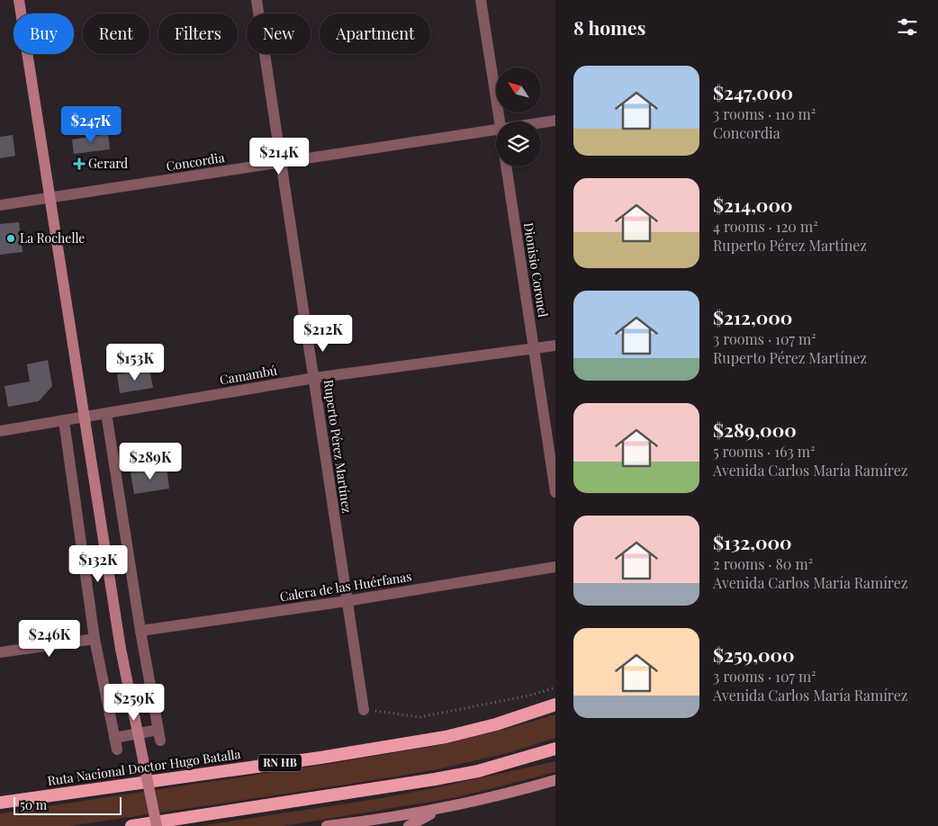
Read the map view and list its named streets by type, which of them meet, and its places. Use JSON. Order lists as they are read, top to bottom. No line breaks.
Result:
{"streets":{"highway":["RN HB","Ruta Nacional Doctor Hugo Batalla"],"street":["Concordia","Dionisio Coronel","Camambú","Ruperto Pérez Martínez","Calera de las Huérfanas"]},"crossings":[["Concordia","Ruperto Pérez Martínez"],["Dionisio Coronel","Camambú"],["Camambú","Ruperto Pérez Martínez"],["Ruperto Pérez Martínez","Calera de las Huérfanas"]],"places":{"health":["Gerard"],"other":["La Rochelle"]},"scale_bar":"50 m","north":"top left","page":{"heading":"8 homes","chip":["Buy","Rent","Filters","New","Apartment"],"list":[{"name":"$247,000","note":"3 rooms · 110 m² · Concordia"},{"name":"$214,000","note":"4 rooms · 120 m² · Ruperto Pérez Martínez"},{"name":"$212,000","note":"3 rooms · 107 m² · Ruperto Pérez Martínez"},{"name":"$289,000","note":"5 rooms · 163 m² · Avenida Carlos María Ramírez"},{"name":"$132,000","note":"2 rooms · 80 m² · Avenida Carlos María Ramírez"},{"name":"$259,000","note":"3 rooms · 107 m² · Avenida Carlos María Ramírez"}],"price":["$247K","$214K","$212K","$153K","$289K","$132K","$246K","$259K"],"scale":"50 m"}}
